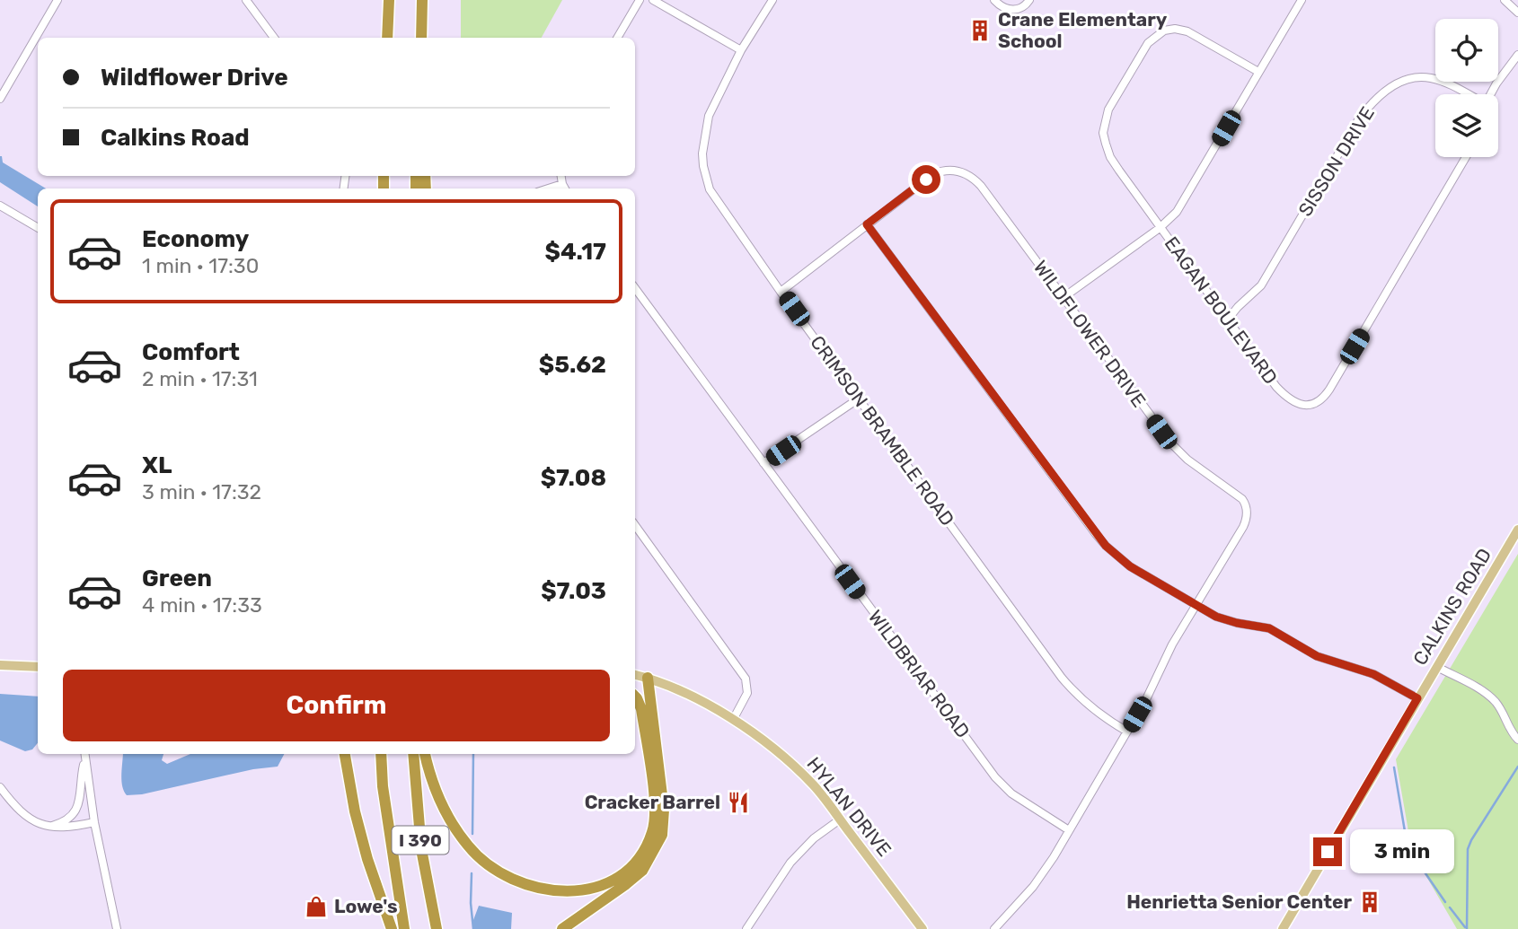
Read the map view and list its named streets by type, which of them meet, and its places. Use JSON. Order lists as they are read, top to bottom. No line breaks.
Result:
{"streets":{"highway":["I 390"],"main road":["CALKINS ROAD","HYLAN DRIVE"],"street":["SISSON DRIVE","EAGAN BOULEVARD","WILDFLOWER DRIVE","CRIMSON BRAMBLE ROAD","WILDBRIAR ROAD"]},"crossings":[["SISSON DRIVE","EAGAN BOULEVARD"],["WILDFLOWER DRIVE","CRIMSON BRAMBLE ROAD"],["WILDFLOWER DRIVE","WILDBRIAR ROAD"]],"places":{"building":["Crane Elementary School","Henrietta Senior Center"],"restaurant":["Cracker Barrel"],"shop":["Lowe's"]},"page":{"banner":["Wildflower Drive","Calkins Road"],"list":[{"name":"Economy","note":"1 min · 17:30","value":"$4.17"},{"name":"Comfort","note":"2 min · 17:31","value":"$5.62"},{"name":"XL","note":"3 min · 17:32","value":"$7.08"},{"name":"Green","note":"4 min · 17:33","value":"$7.03"}],"buttons":"Confirm","bubble":"3 min"}}
